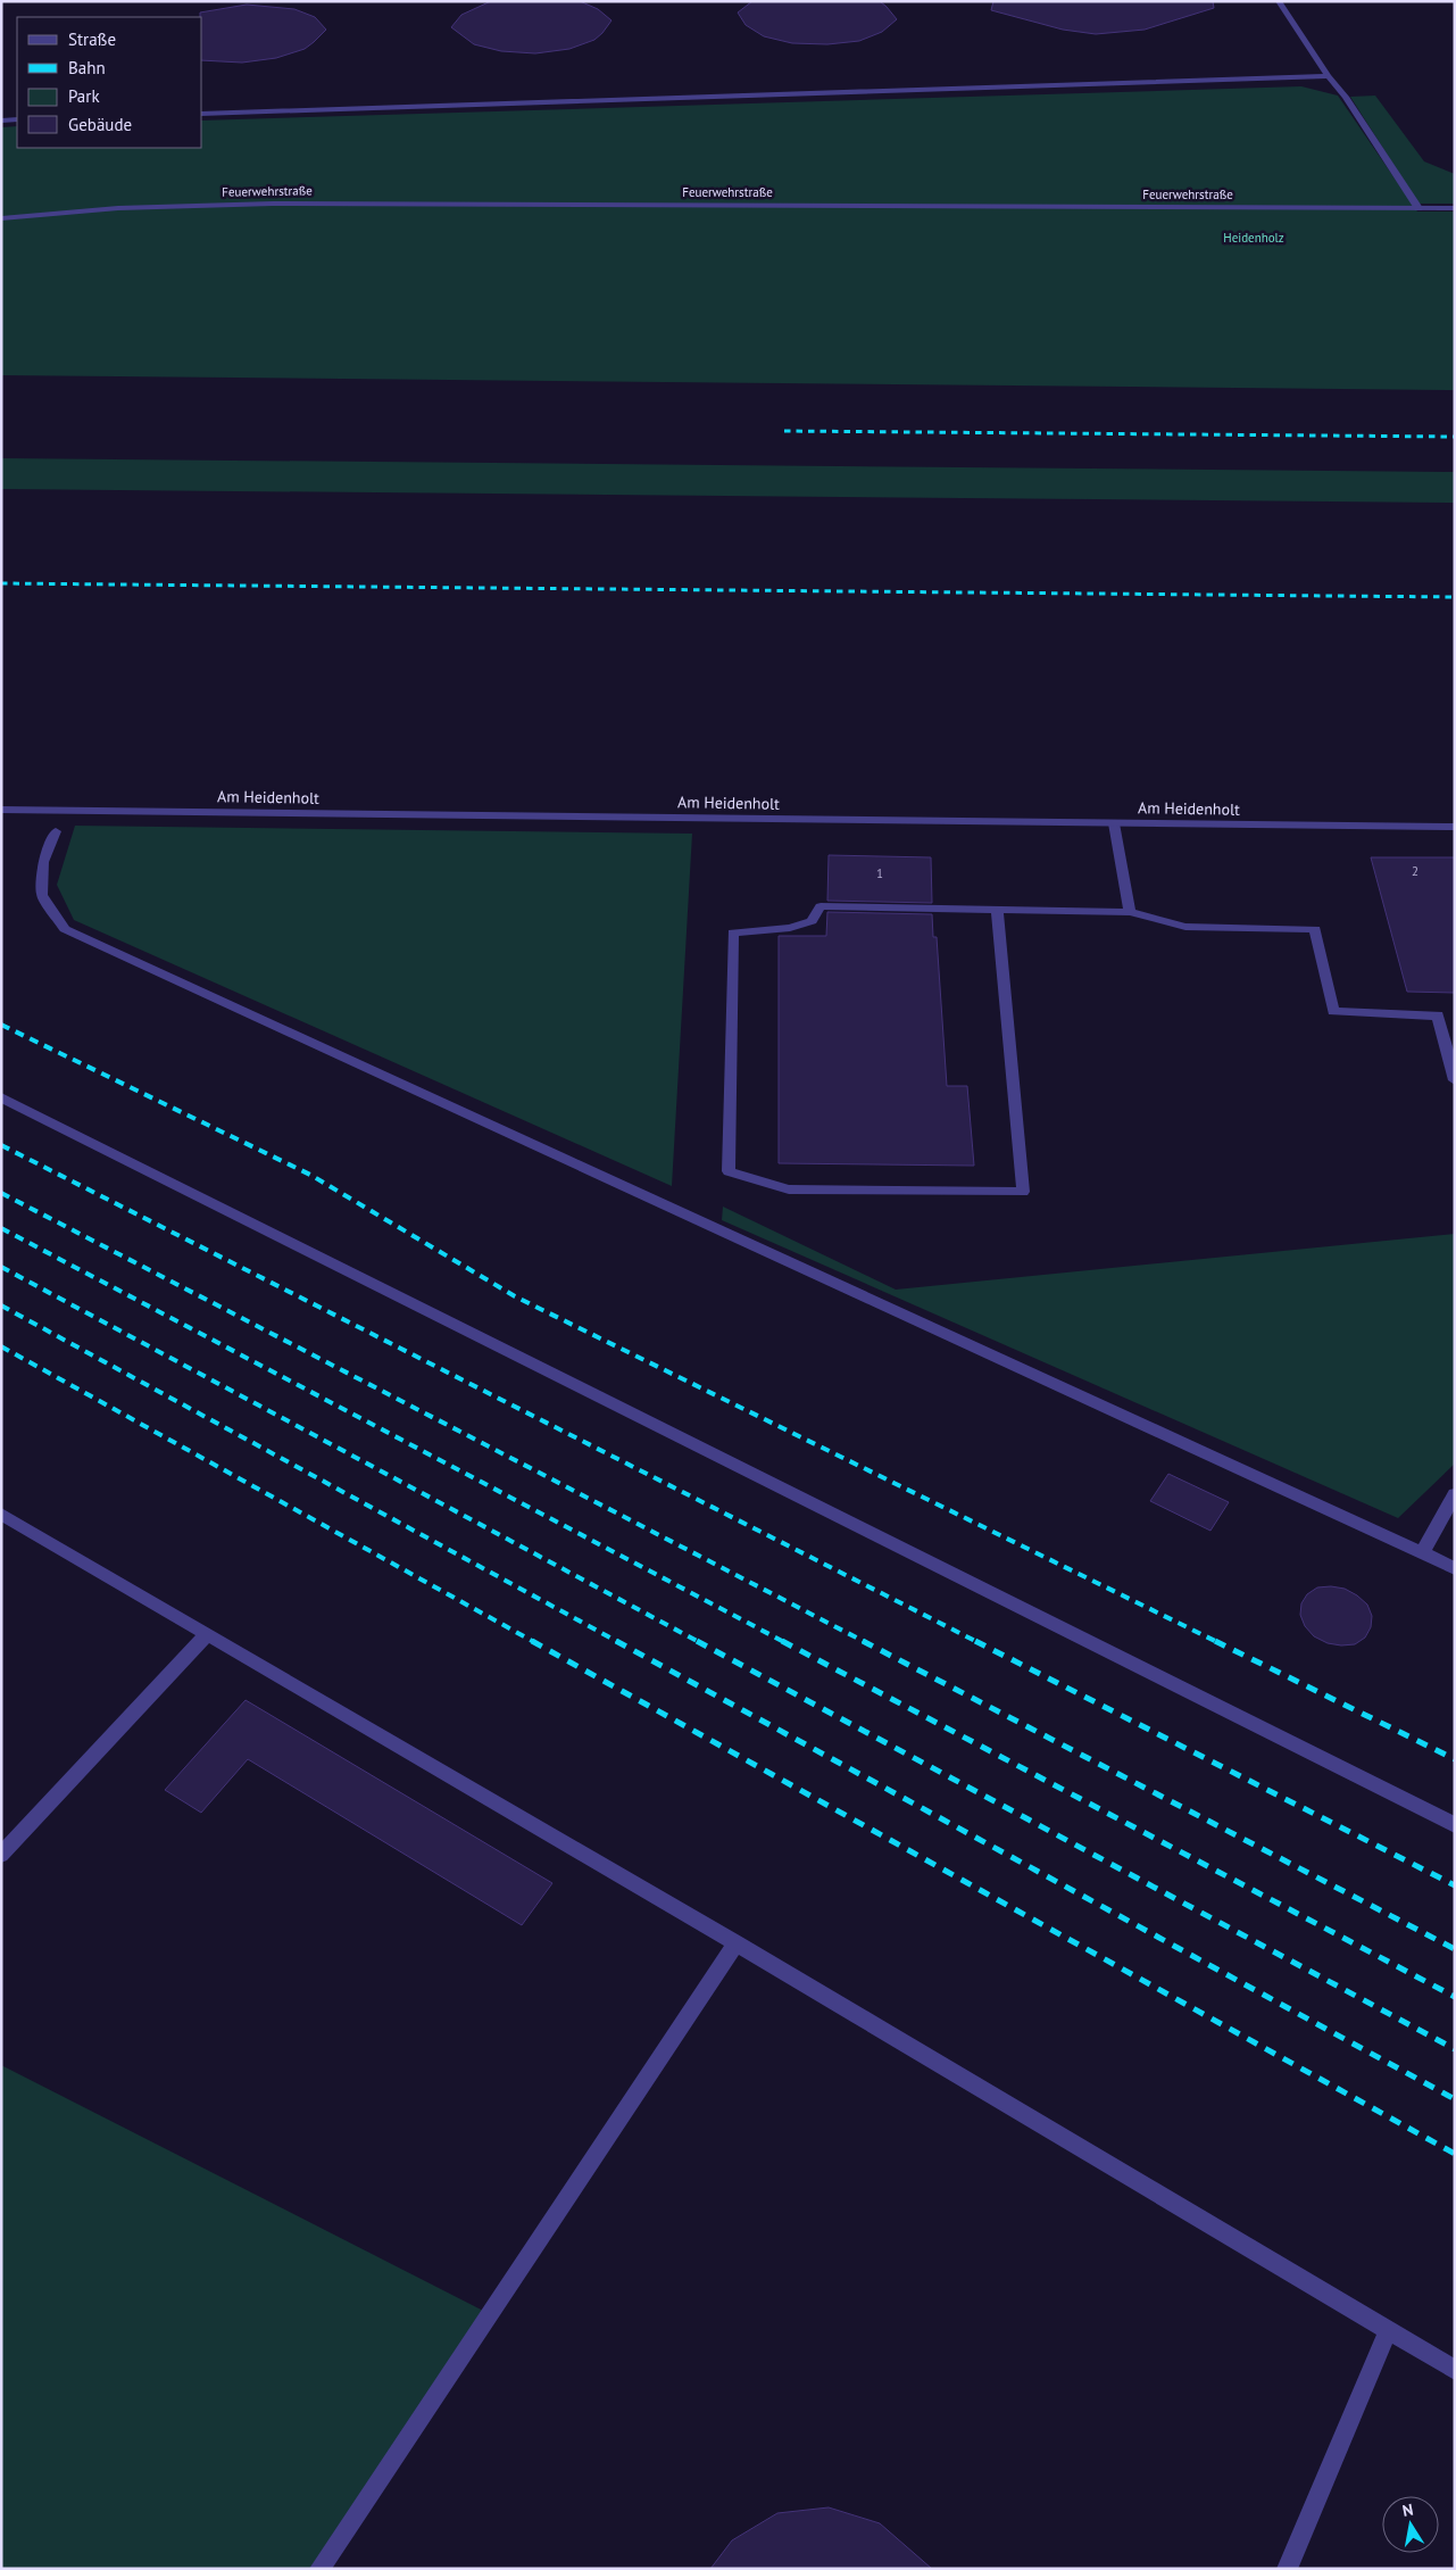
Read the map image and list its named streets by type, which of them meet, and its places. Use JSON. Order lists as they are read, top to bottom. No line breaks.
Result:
{"streets":{"street":["Feuerwehrstraße","Am Heidenholt"]},"parks":["Heidenholz"],"house_numbers":["2","1"],"legend":["Straße","Bahn","Park","Gebäude"],"north":"top"}
